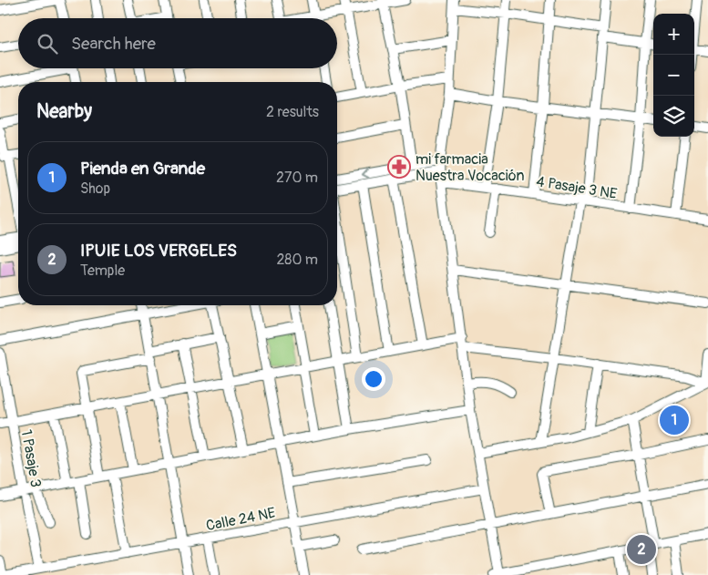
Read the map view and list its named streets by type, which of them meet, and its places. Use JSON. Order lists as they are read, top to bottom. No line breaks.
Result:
{"streets":{"street":["4 Pasaje 3 NE","1 Pasaje 3","Calle 24 NE"]},"crossings":[["1 Pasaje 3","Calle 24 NE"]],"places":{"pharmacy":["mi farmacia Nuestra Vocación"]},"page":{"map_buttons":["+","−"],"search":"Search here","heading":["Nearby","2 results"],"list":[{"mark":"1","name":"Pienda en Grande","note":"Shop","value":"270 m"},{"mark":"2","name":"IPUIE LOS VERGELES","note":"Temple","value":"280 m"}],"pins":["1","2"]}}
